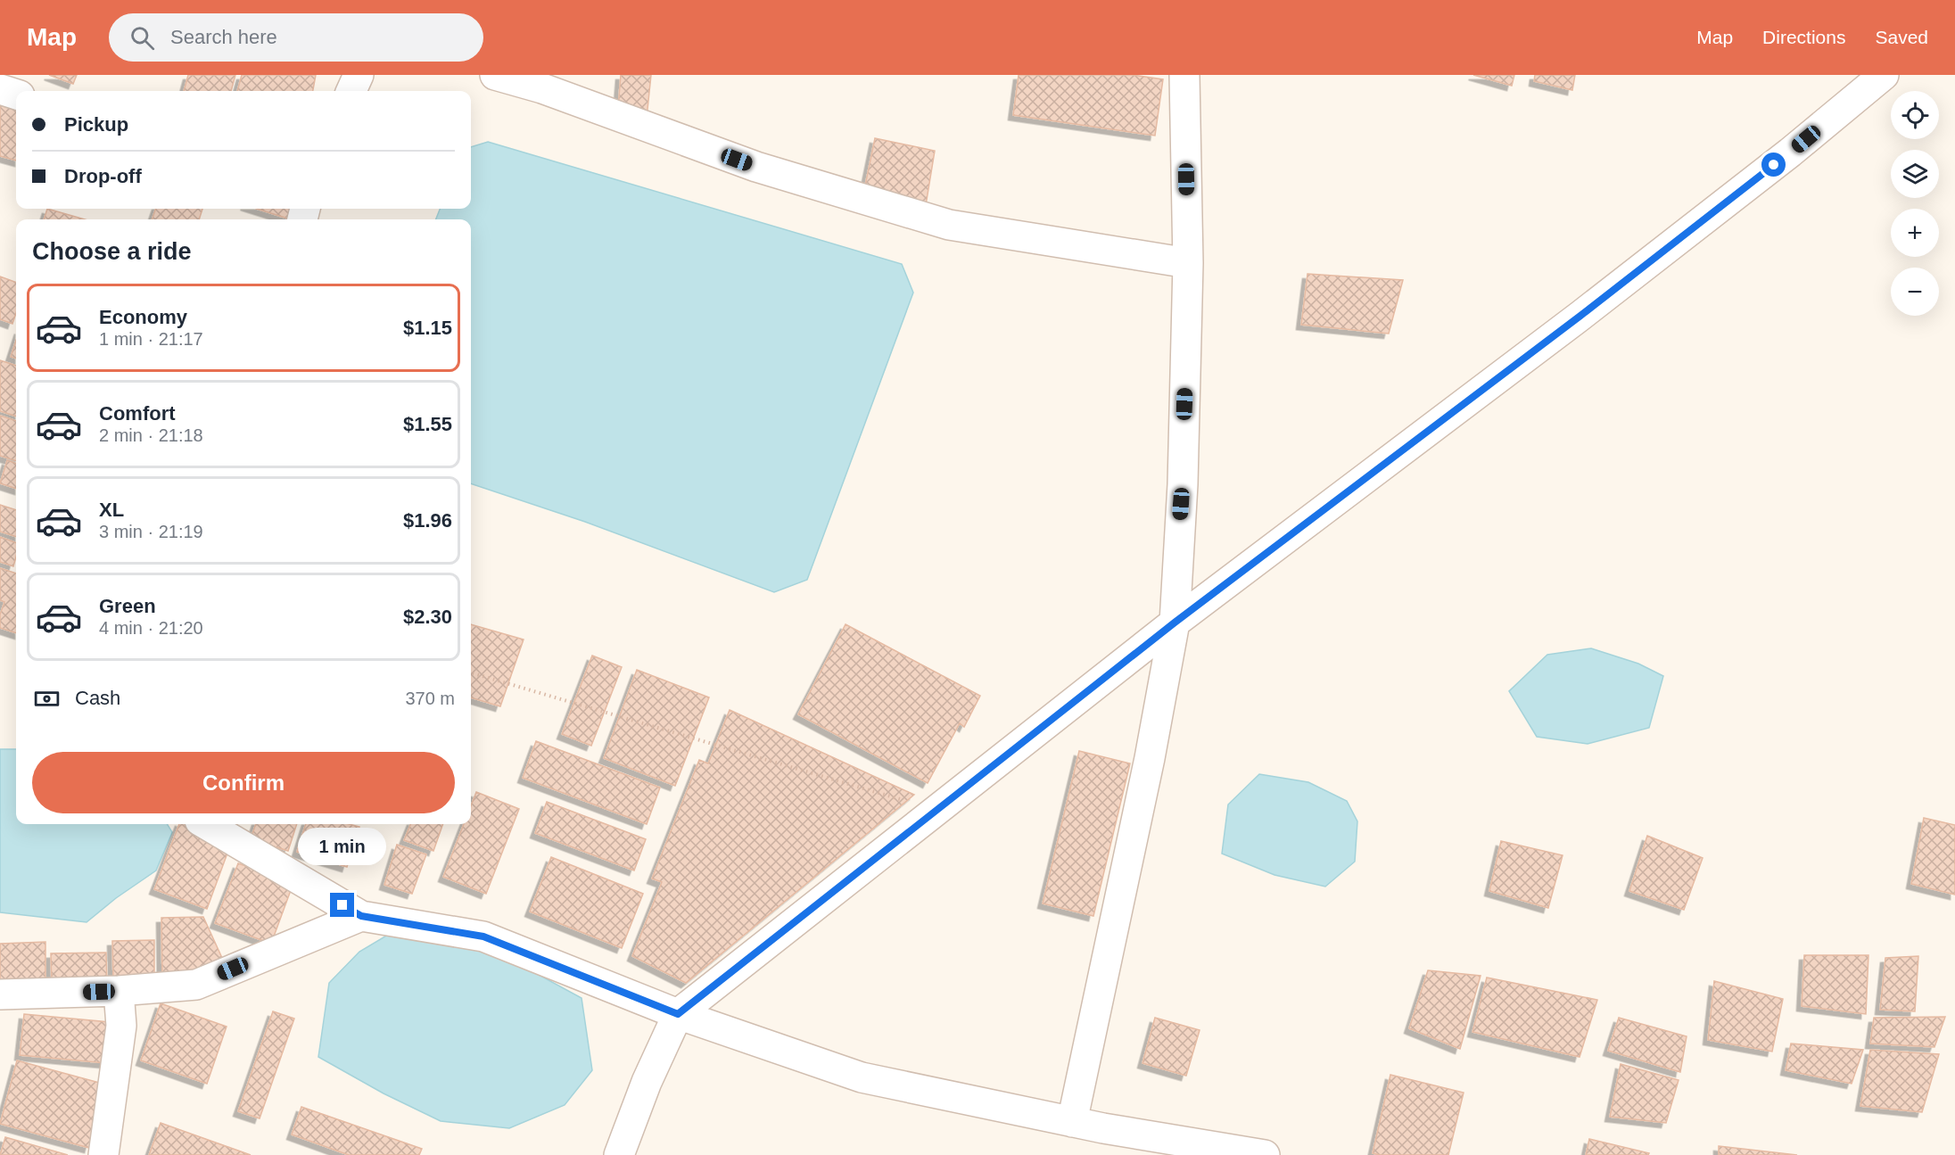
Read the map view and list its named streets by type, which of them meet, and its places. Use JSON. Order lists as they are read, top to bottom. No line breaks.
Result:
{"page":{"header":"Map","search":"Search here","nav":["Map","Directions","Saved"],"map_buttons":["+","−"],"banner":["Pickup","Drop-off"],"heading":"Choose a ride","list":[{"name":"Economy","note":"1 min · 21:17","value":"$1.15"},{"name":"Comfort","note":"2 min · 21:18","value":"$1.55"},{"name":"XL","note":"3 min · 21:19","value":"$1.96"},{"name":"Green","note":"4 min · 21:20","value":"$2.30"}],"pay":["Cash","370 m"],"buttons":"Confirm","bubble":"1 min"}}
